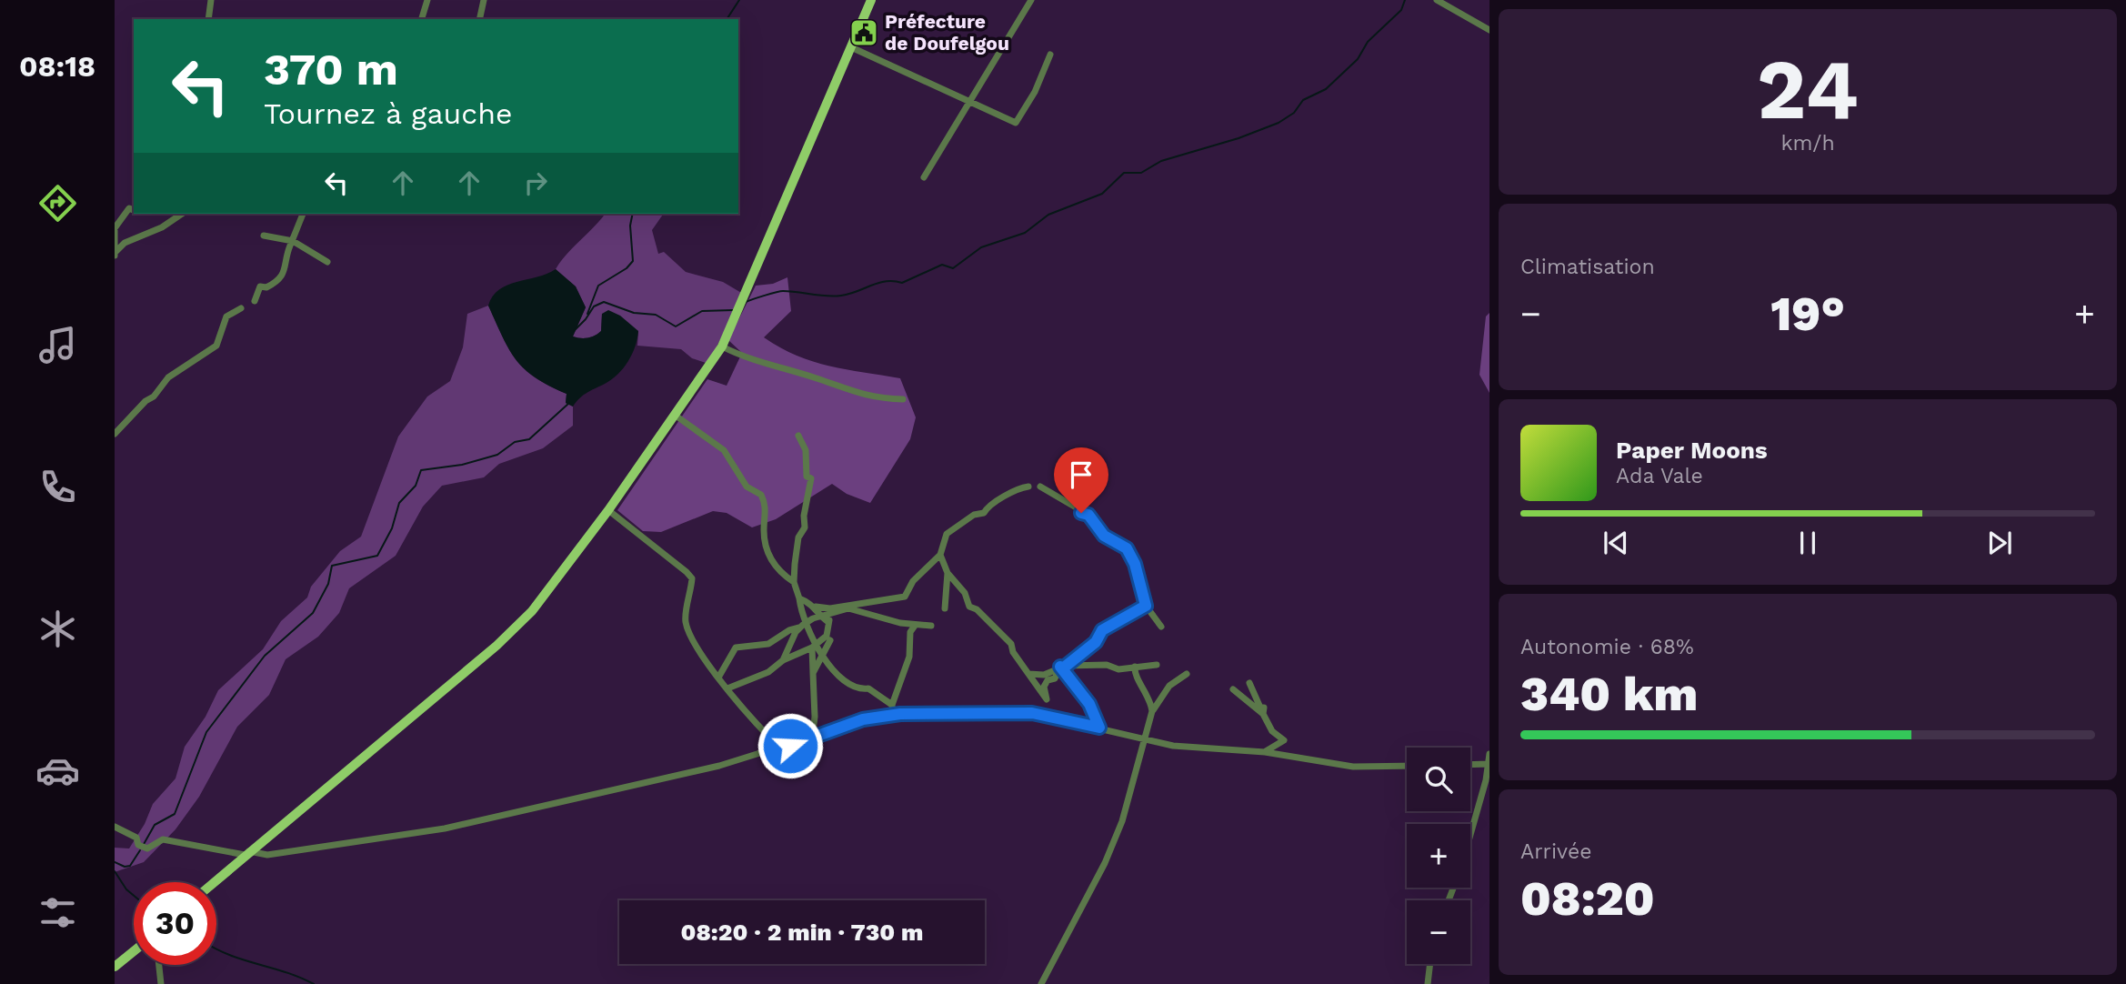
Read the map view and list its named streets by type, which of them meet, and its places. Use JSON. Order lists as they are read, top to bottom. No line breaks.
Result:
{"places":{"public building":["Préfecture de Doufelgou"]},"page":{"tabs":"08:18","tile":[["24","km/h"],"Climatisation",["Autonomie · 68%","340 km"],["Arrivée","08:20"]],"turn":["370 m","Tournez à gauche"],"heat":["−","19°","+"],"song":["Paper Moons","Ada Vale"],"map_buttons":["+","−"],"limit":"30","trip":"08:20 · 2 min · 730 m"}}
